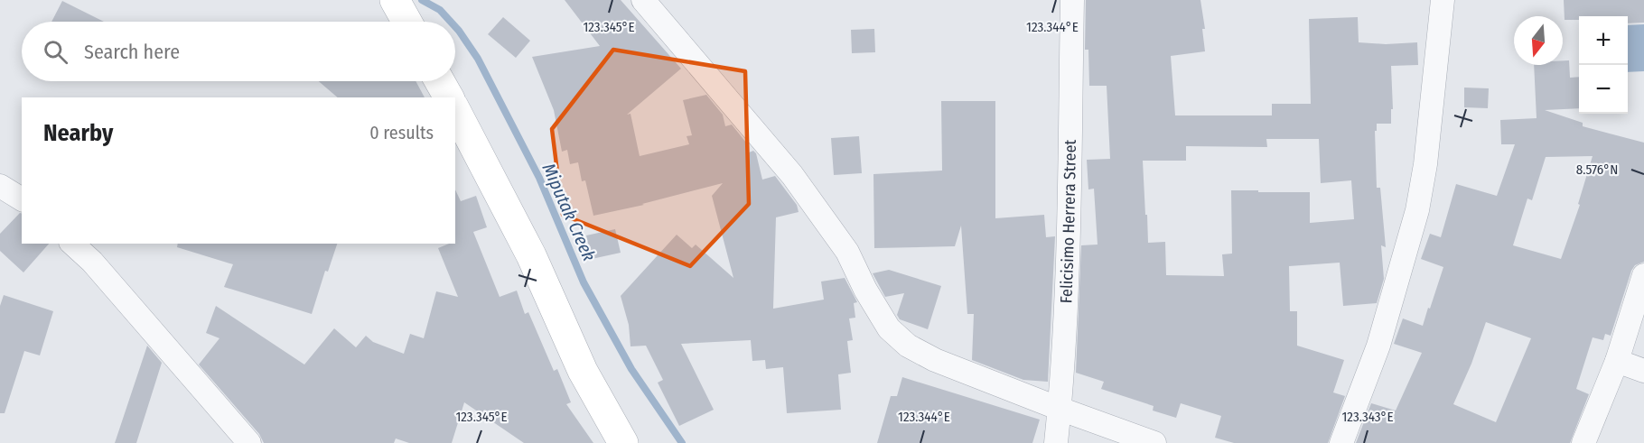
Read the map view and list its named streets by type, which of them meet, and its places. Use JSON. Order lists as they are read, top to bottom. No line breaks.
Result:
{"streets":{"street":["Felicisimo Herrera Street"]},"water":["Miputak Creek"],"north":"bottom","page":{"map_buttons":["+","−"],"search":"Search here","heading":["Nearby","0 results"]},"coordinates":["123.345°E","123.344°E","8.576°N","123.343°E"]}
